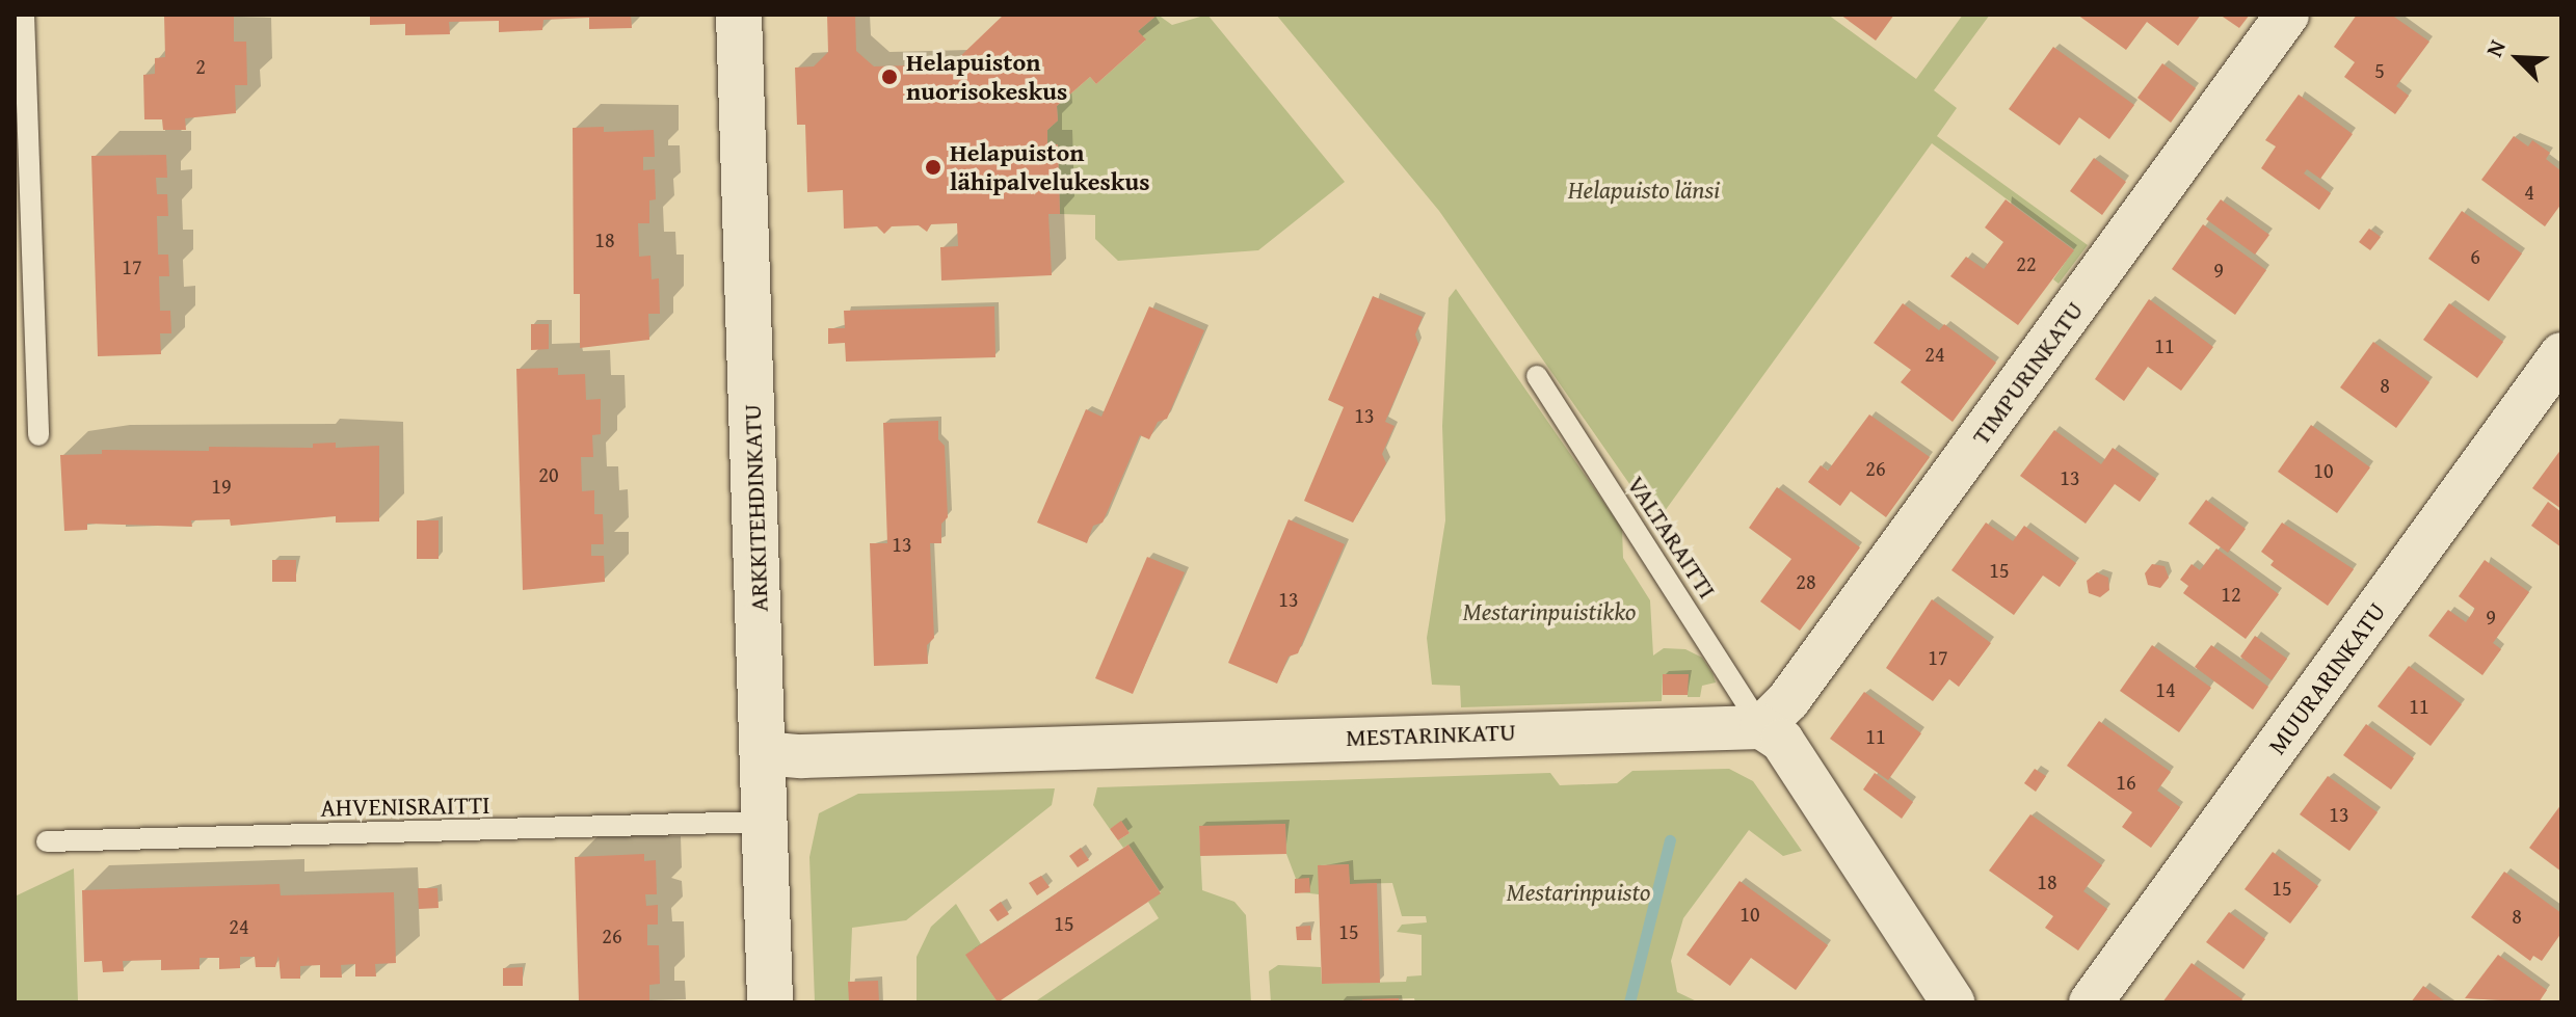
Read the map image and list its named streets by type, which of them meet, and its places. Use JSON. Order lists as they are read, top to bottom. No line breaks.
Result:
{"streets":{"street":["TIMPURINKATU","ARKKITEHDINKATU","MUURARINKATU","MESTARINKATU"],"lane":["VALTARAITTI","AHVENISRAITTI"]},"crossings":[["TIMPURINKATU","VALTARAITTI"],["TIMPURINKATU","MESTARINKATU"],["ARKKITEHDINKATU","MESTARINKATU"],["ARKKITEHDINKATU","AHVENISRAITTI"],["VALTARAITTI","MESTARINKATU"]],"parks":["Helapuisto länsi","Mestarinpuistikko","Mestarinpuisto"],"places":["Helapuiston nuorisokeskus","Helapuiston lähipalvelukeskus"],"house_numbers":["2","5","4","18","6","22","17","9","11","24","8","13","26","10","20","13","19","13","15","28","12","13","9","17","14","11","11","16","13","18","15","10","8","15","24","15","26"],"north":"top left"}
